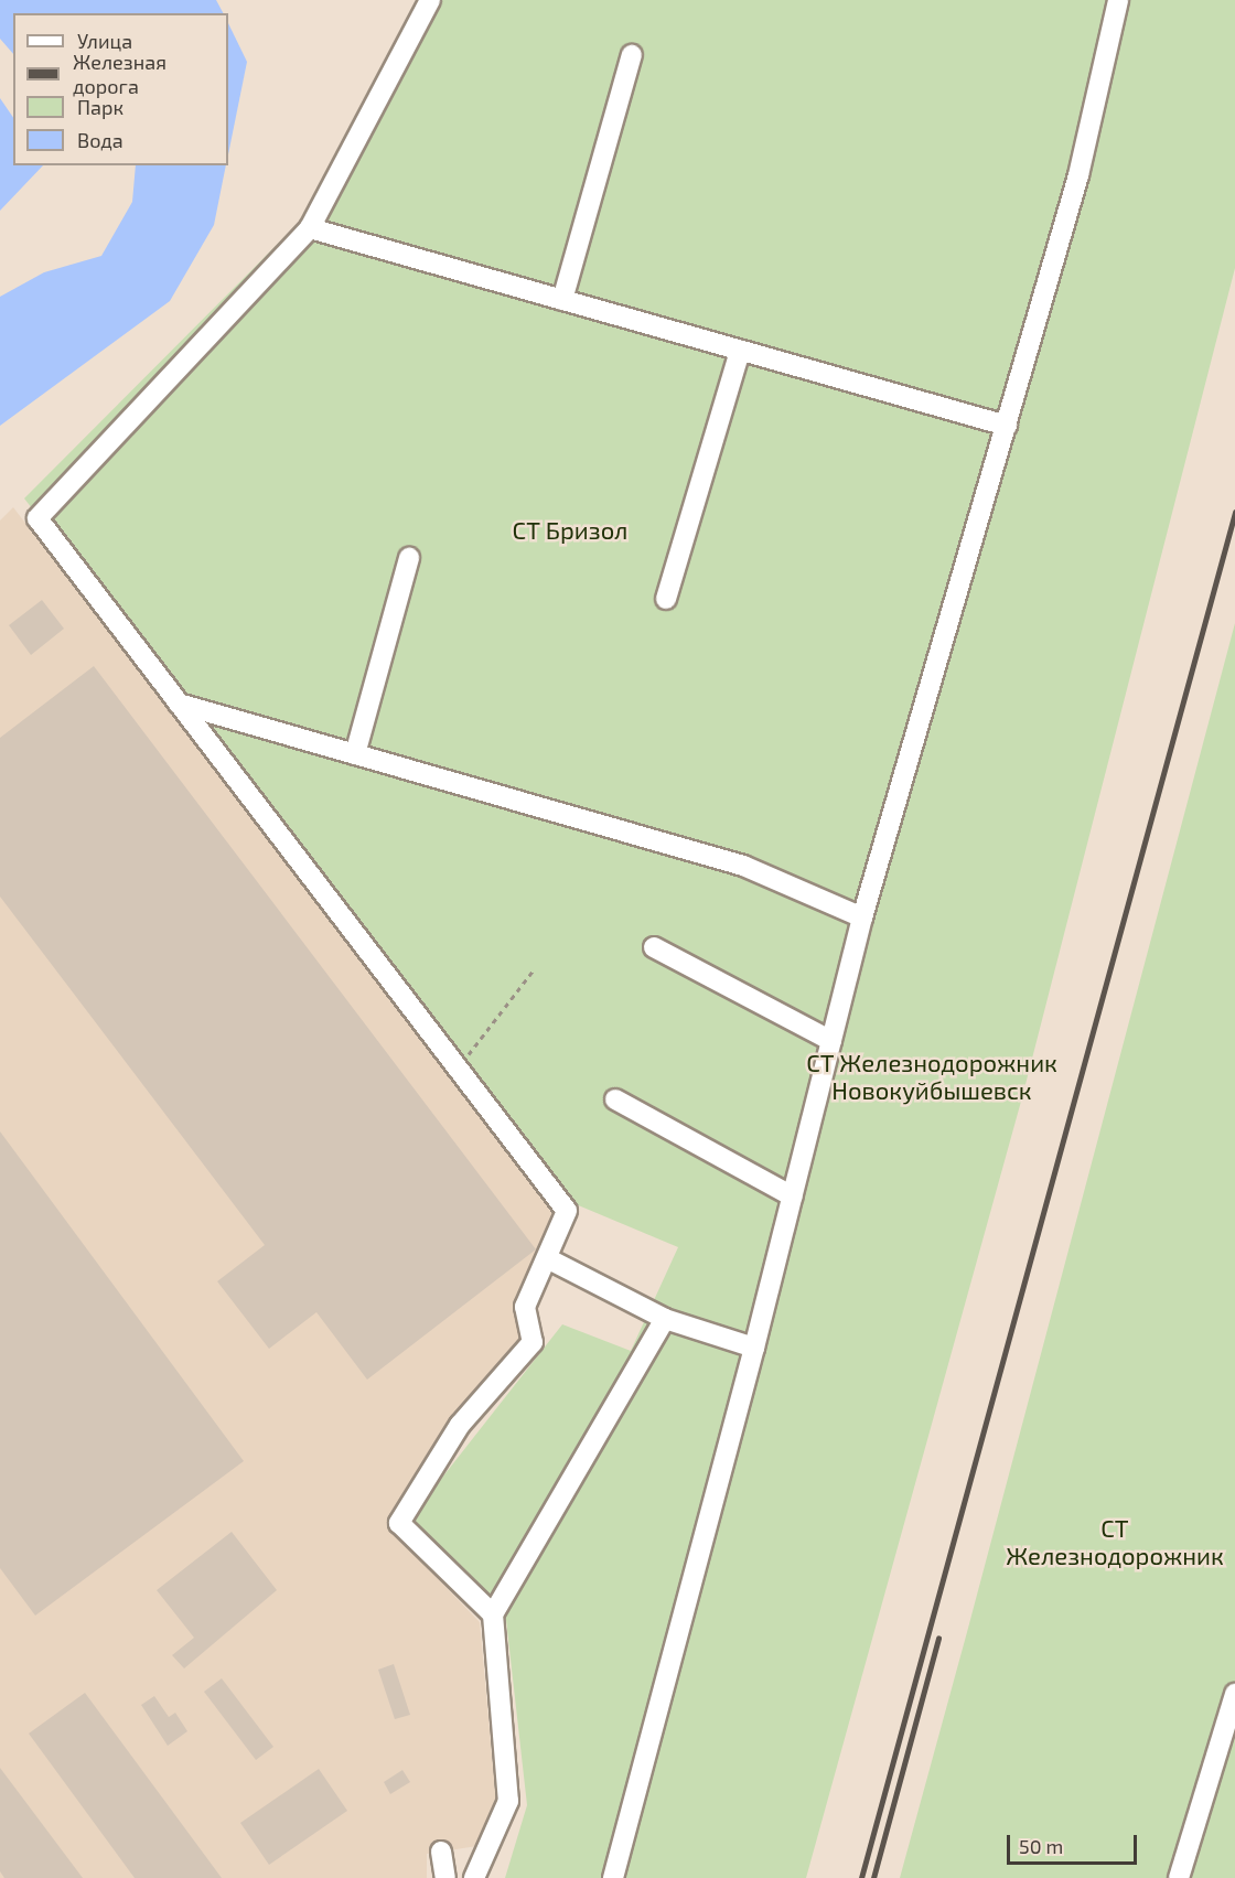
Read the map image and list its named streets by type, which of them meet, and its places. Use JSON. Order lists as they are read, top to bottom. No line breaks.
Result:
{"parks":["СТ Бризол","СТ Железнодорожник Новокуйбышевск","СТ Железнодорожник"],"legend":["Улица","Железная дорога","Парк","Вода"],"scale_bar":"50 m"}
